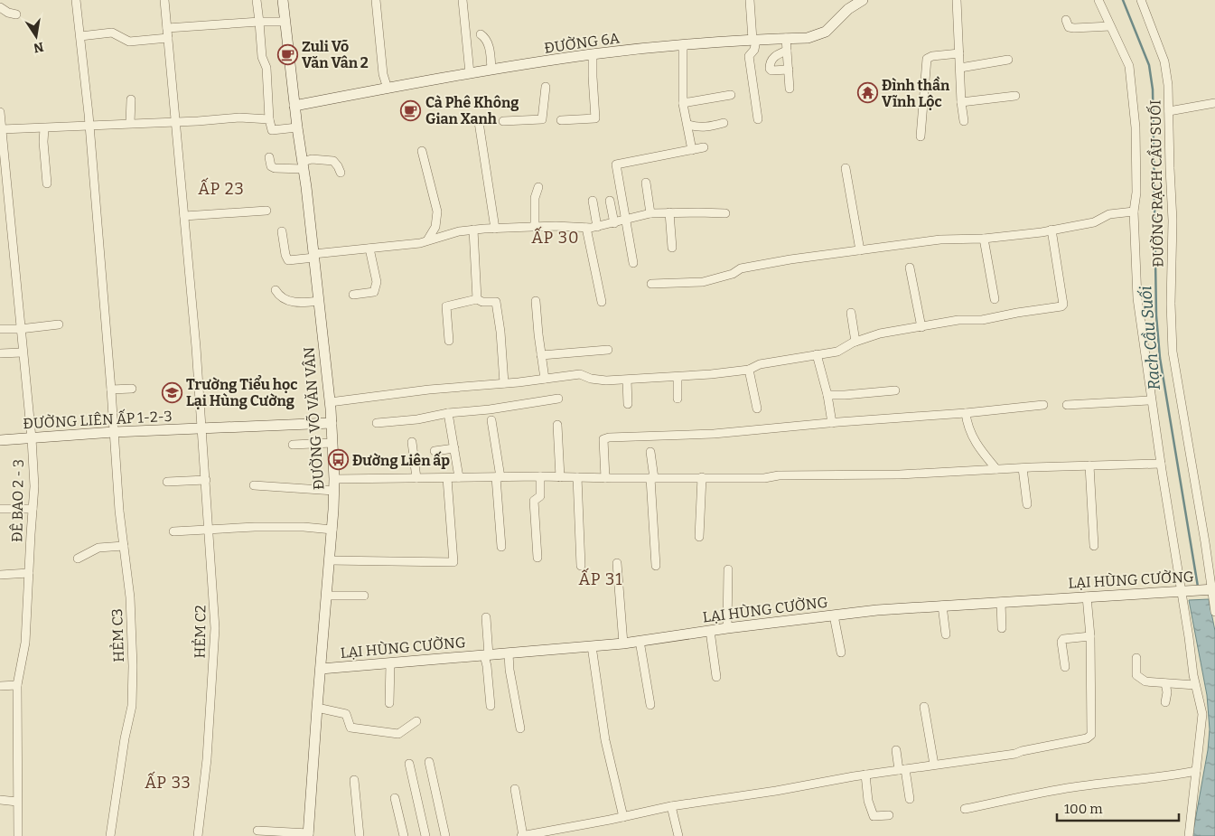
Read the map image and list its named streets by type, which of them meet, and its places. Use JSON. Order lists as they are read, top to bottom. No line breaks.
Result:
{"streets":{"street":["ĐƯỜNG 6A","ĐƯỜNG RẠCH CẦU SUỐI","ĐƯỜNG VÕ VĂN VÂN","ĐƯỜNG LIÊN ẤP 1-2-3","ĐÊ BAO 2 - 3","LẠI HÙNG CƯỜNG","HẺM C2","HẺM C3"]},"crossings":[["ĐƯỜNG 6A","ĐƯỜNG VÕ VĂN VÂN"],["ĐƯỜNG RẠCH CẦU SUỐI","LẠI HÙNG CƯỜNG"],["ĐƯỜNG VÕ VĂN VÂN","ĐƯỜNG LIÊN ẤP 1-2-3"],["ĐƯỜNG VÕ VĂN VÂN","LẠI HÙNG CƯỜNG"],["ĐƯỜNG LIÊN ẤP 1-2-3","ĐÊ BAO 2 - 3"],["ĐƯỜNG LIÊN ẤP 1-2-3","HẺM C2"],["ĐƯỜNG LIÊN ẤP 1-2-3","HẺM C3"]],"districts":["ẤP 23","ẤP 30","ẤP 31","ẤP 33"],"water":["Rạch Cầu Suối"],"places":{"cafe":["Zuli Võ Văn Vân 2","Cà Phê Không Gian Xanh"],"temple":["Đình thần Vĩnh Lộc"],"school or university":["Trường Tiểu học Lại Hùng Cường"],"bus stop":["Đường Liên ấp"]},"scale_bar":"100 m","north":"bottom"}
